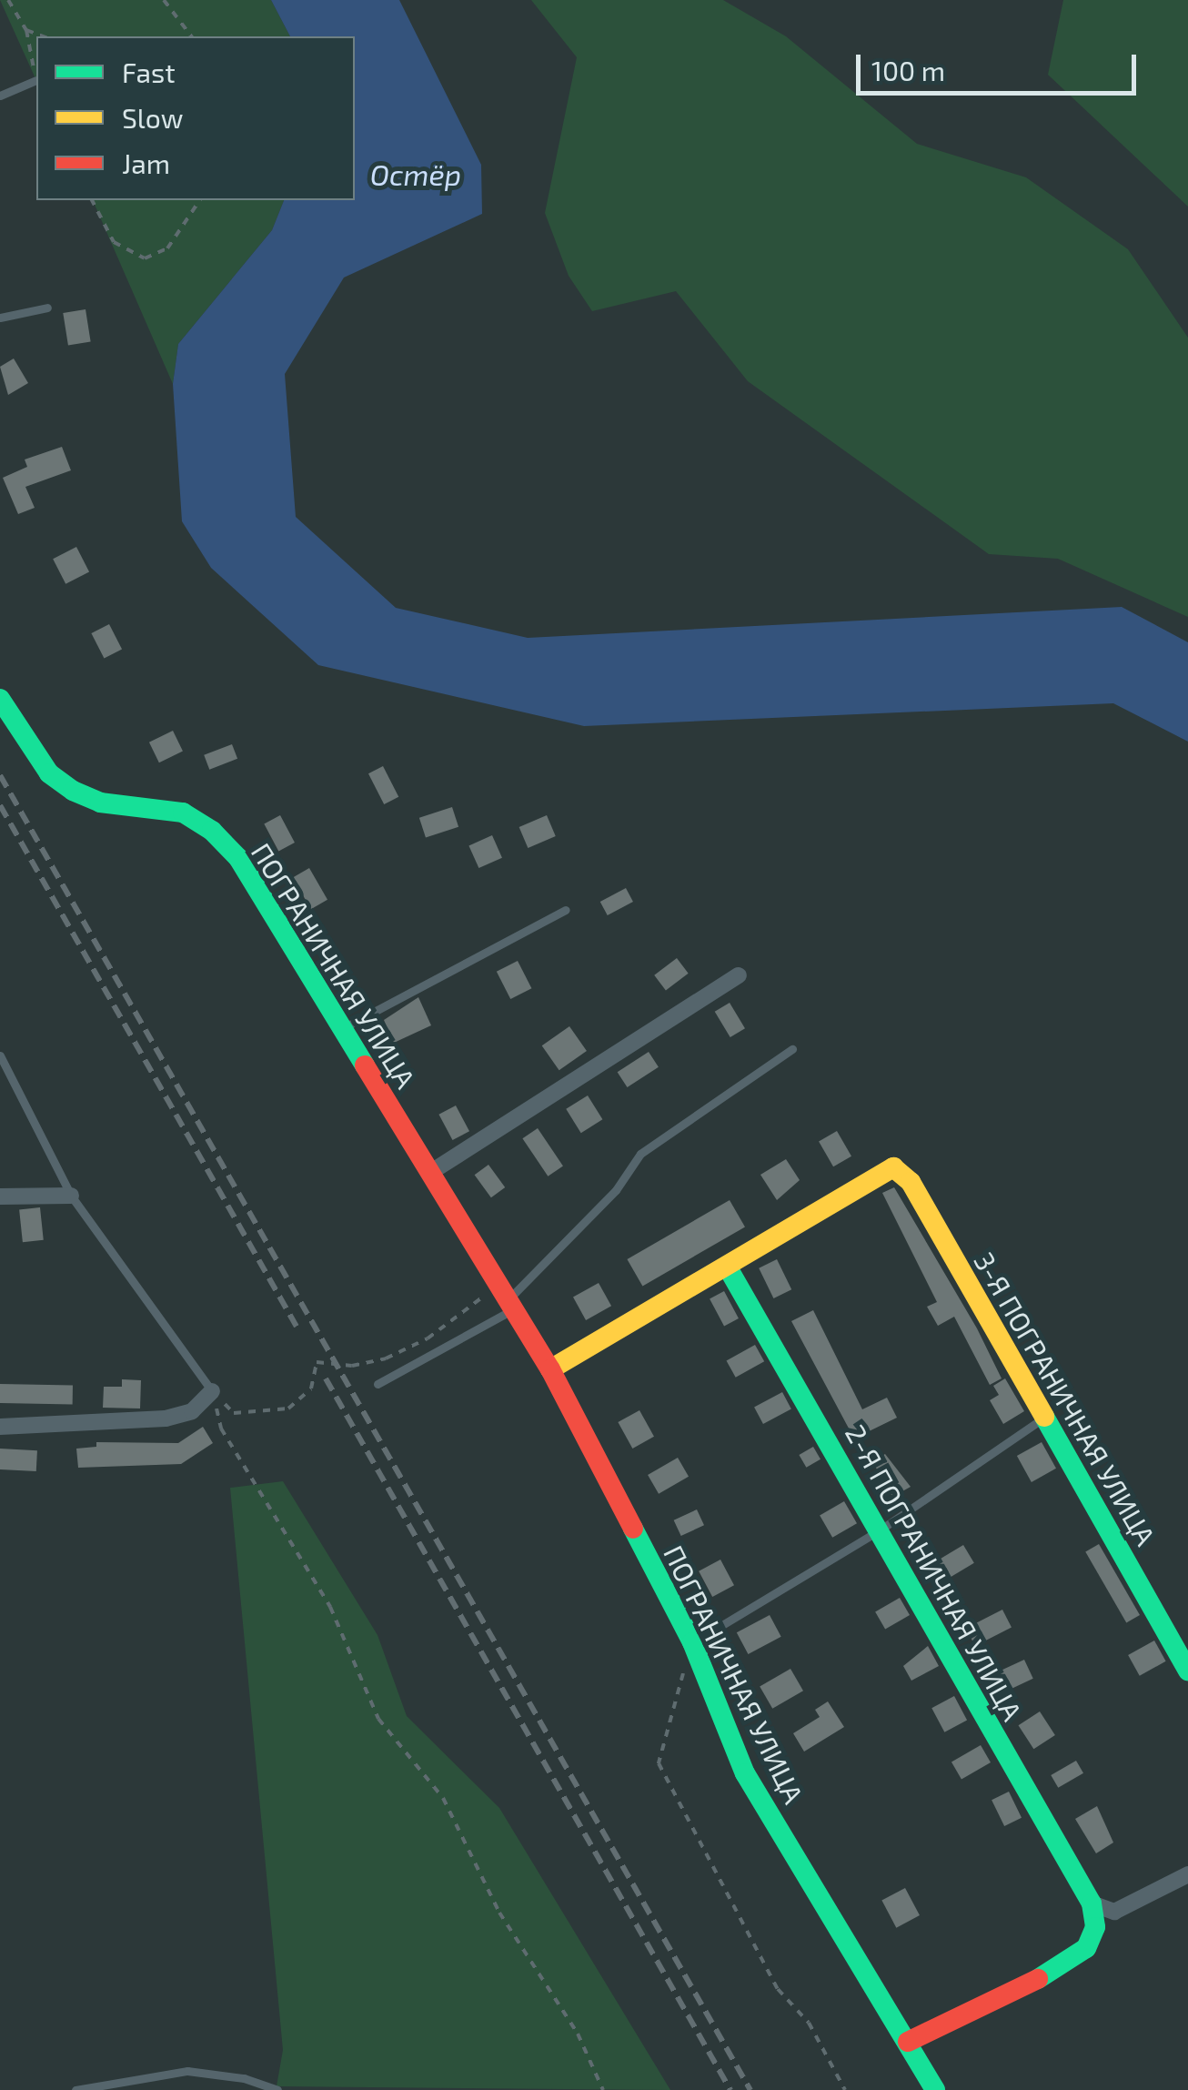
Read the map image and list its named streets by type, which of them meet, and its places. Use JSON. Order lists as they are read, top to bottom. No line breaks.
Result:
{"streets":{"street":["ПОГРАНИЧНАЯ УЛИЦА","3-Я ПОГРАНИЧНАЯ УЛИЦА","2-Я ПОГРАНИЧНАЯ УЛИЦА"]},"crossings":[["3-Я ПОГРАНИЧНАЯ УЛИЦА","2-Я ПОГРАНИЧНАЯ УЛИЦА"]],"water":["Остёр"],"legend":["Fast","Slow","Jam"],"scale_bar":"100 m"}
